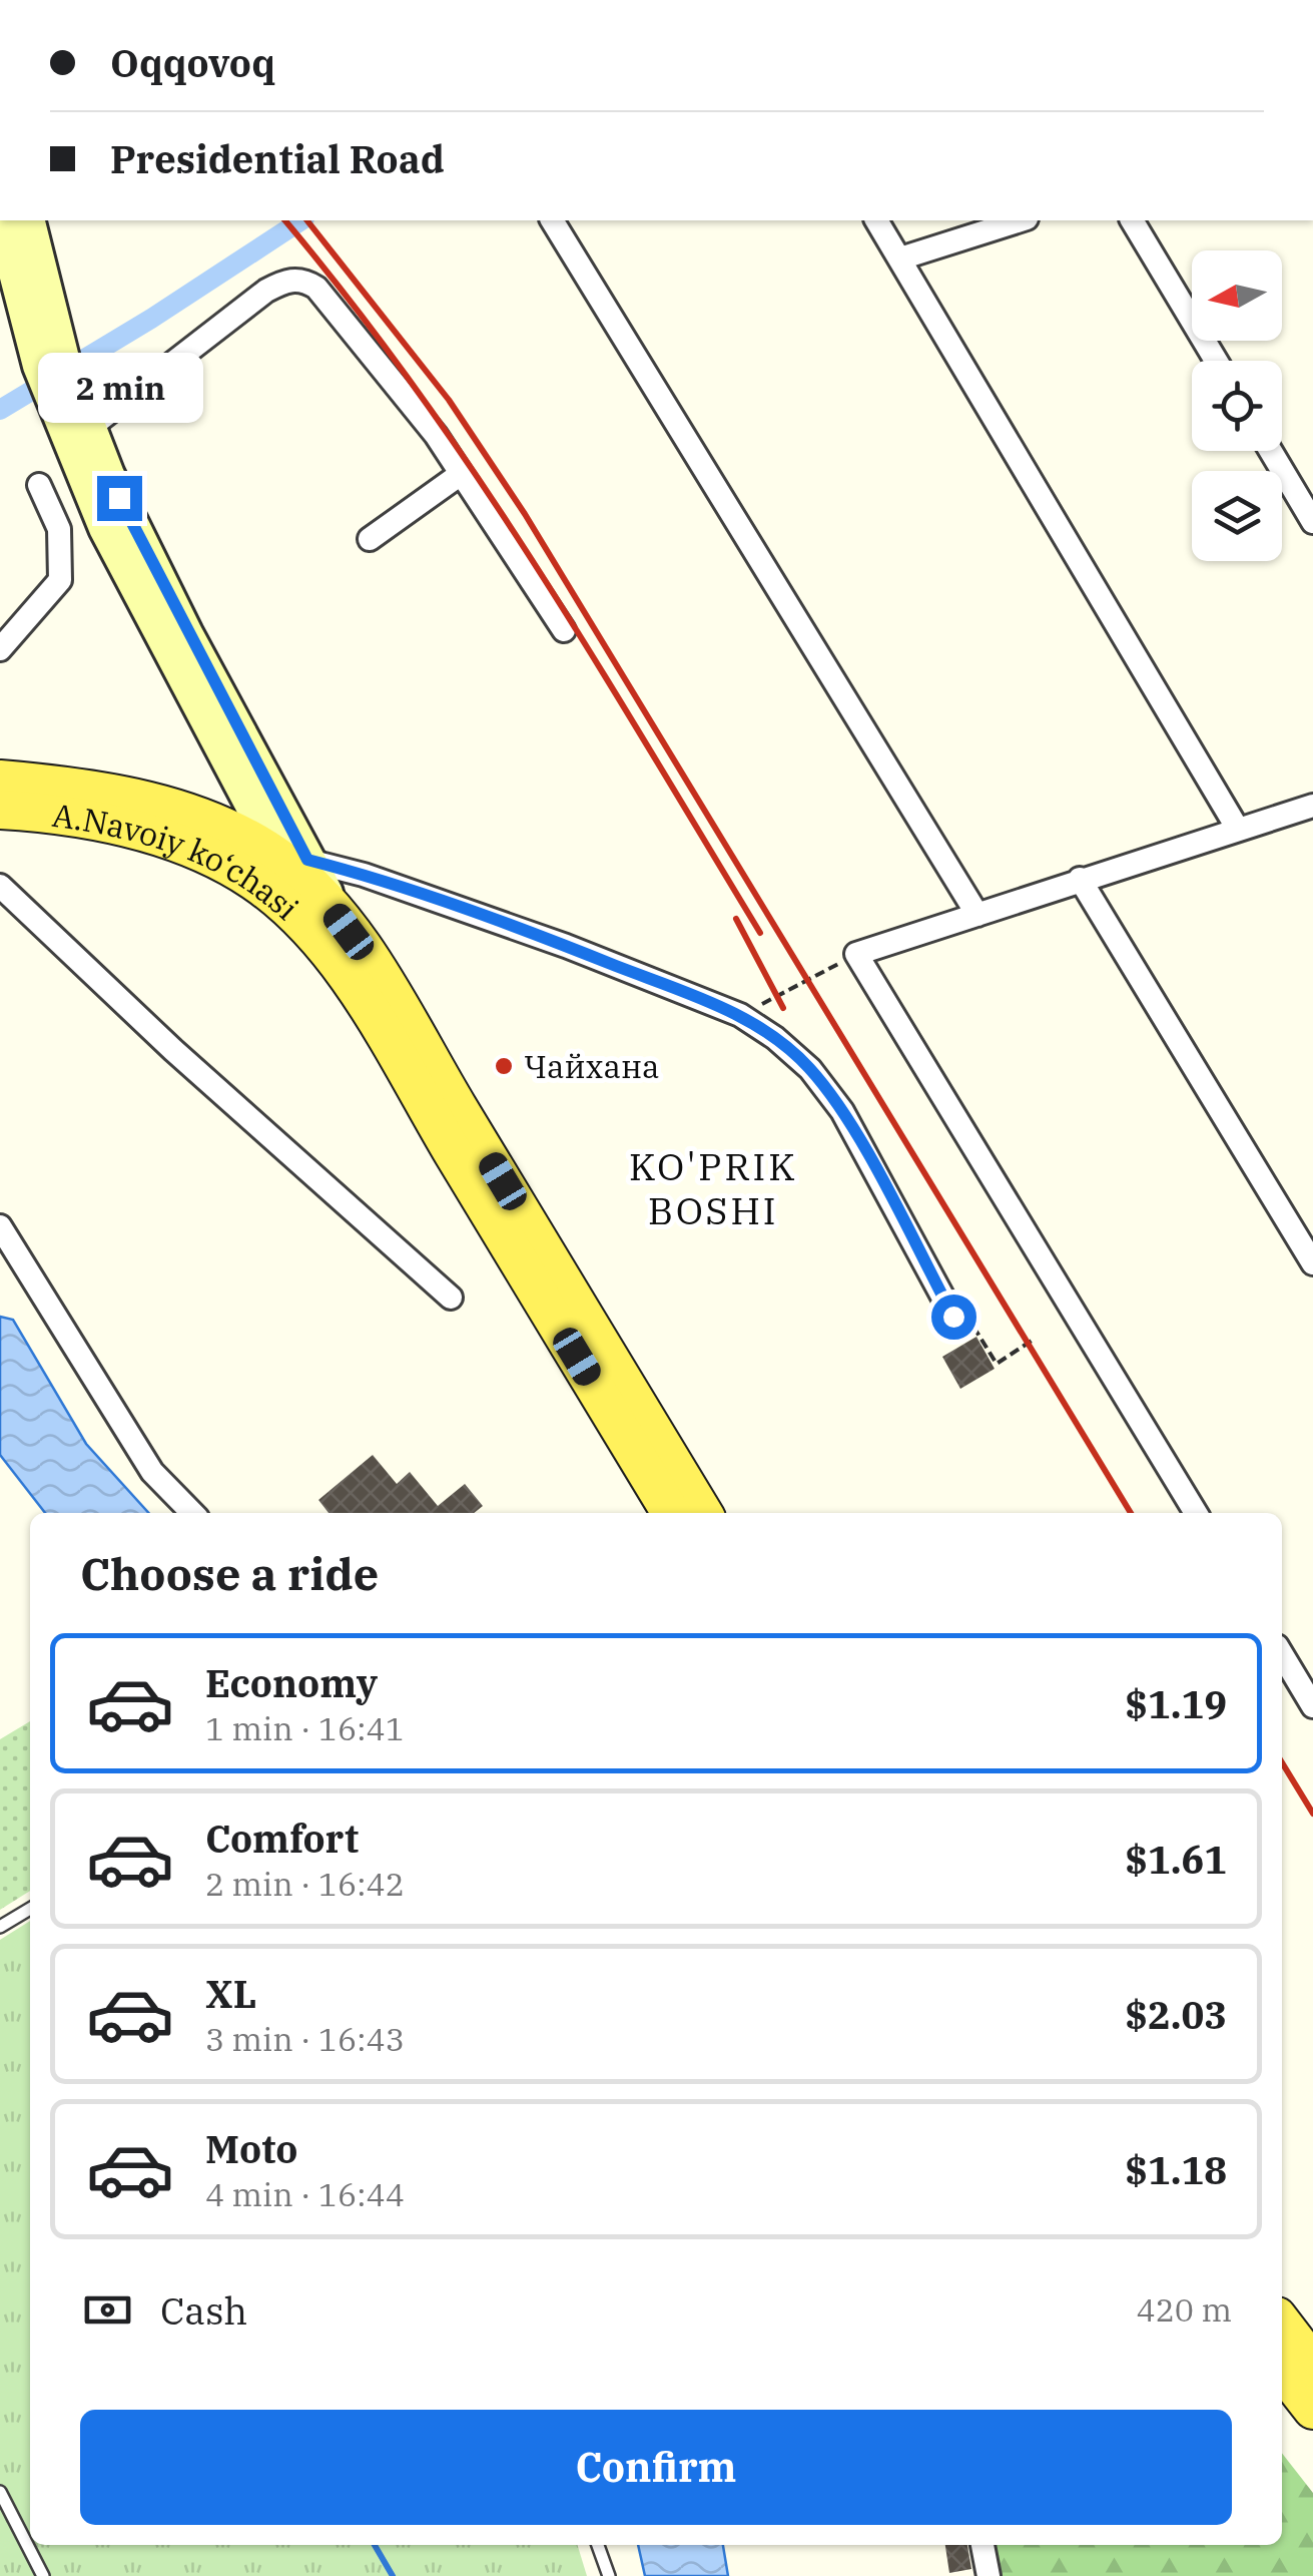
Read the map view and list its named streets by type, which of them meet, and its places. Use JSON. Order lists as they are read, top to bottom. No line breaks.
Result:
{"streets":{"main road":["A.Navoiy ko‘chasi"]},"districts":["KO'PRIK BOSHI"],"places":["Чайхана"],"north":"left","page":{"banner":["Oqqovoq","Presidential Road"],"bubble":"2 min","heading":"Choose a ride","list":[{"name":"Economy","note":"1 min · 16:41","value":"$1.19"},{"name":"Comfort","note":"2 min · 16:42","value":"$1.61"},{"name":"XL","note":"3 min · 16:43","value":"$2.03"},{"name":"Moto","note":"4 min · 16:44","value":"$1.18"}],"pay":["Cash","420 m"],"buttons":"Confirm"}}
